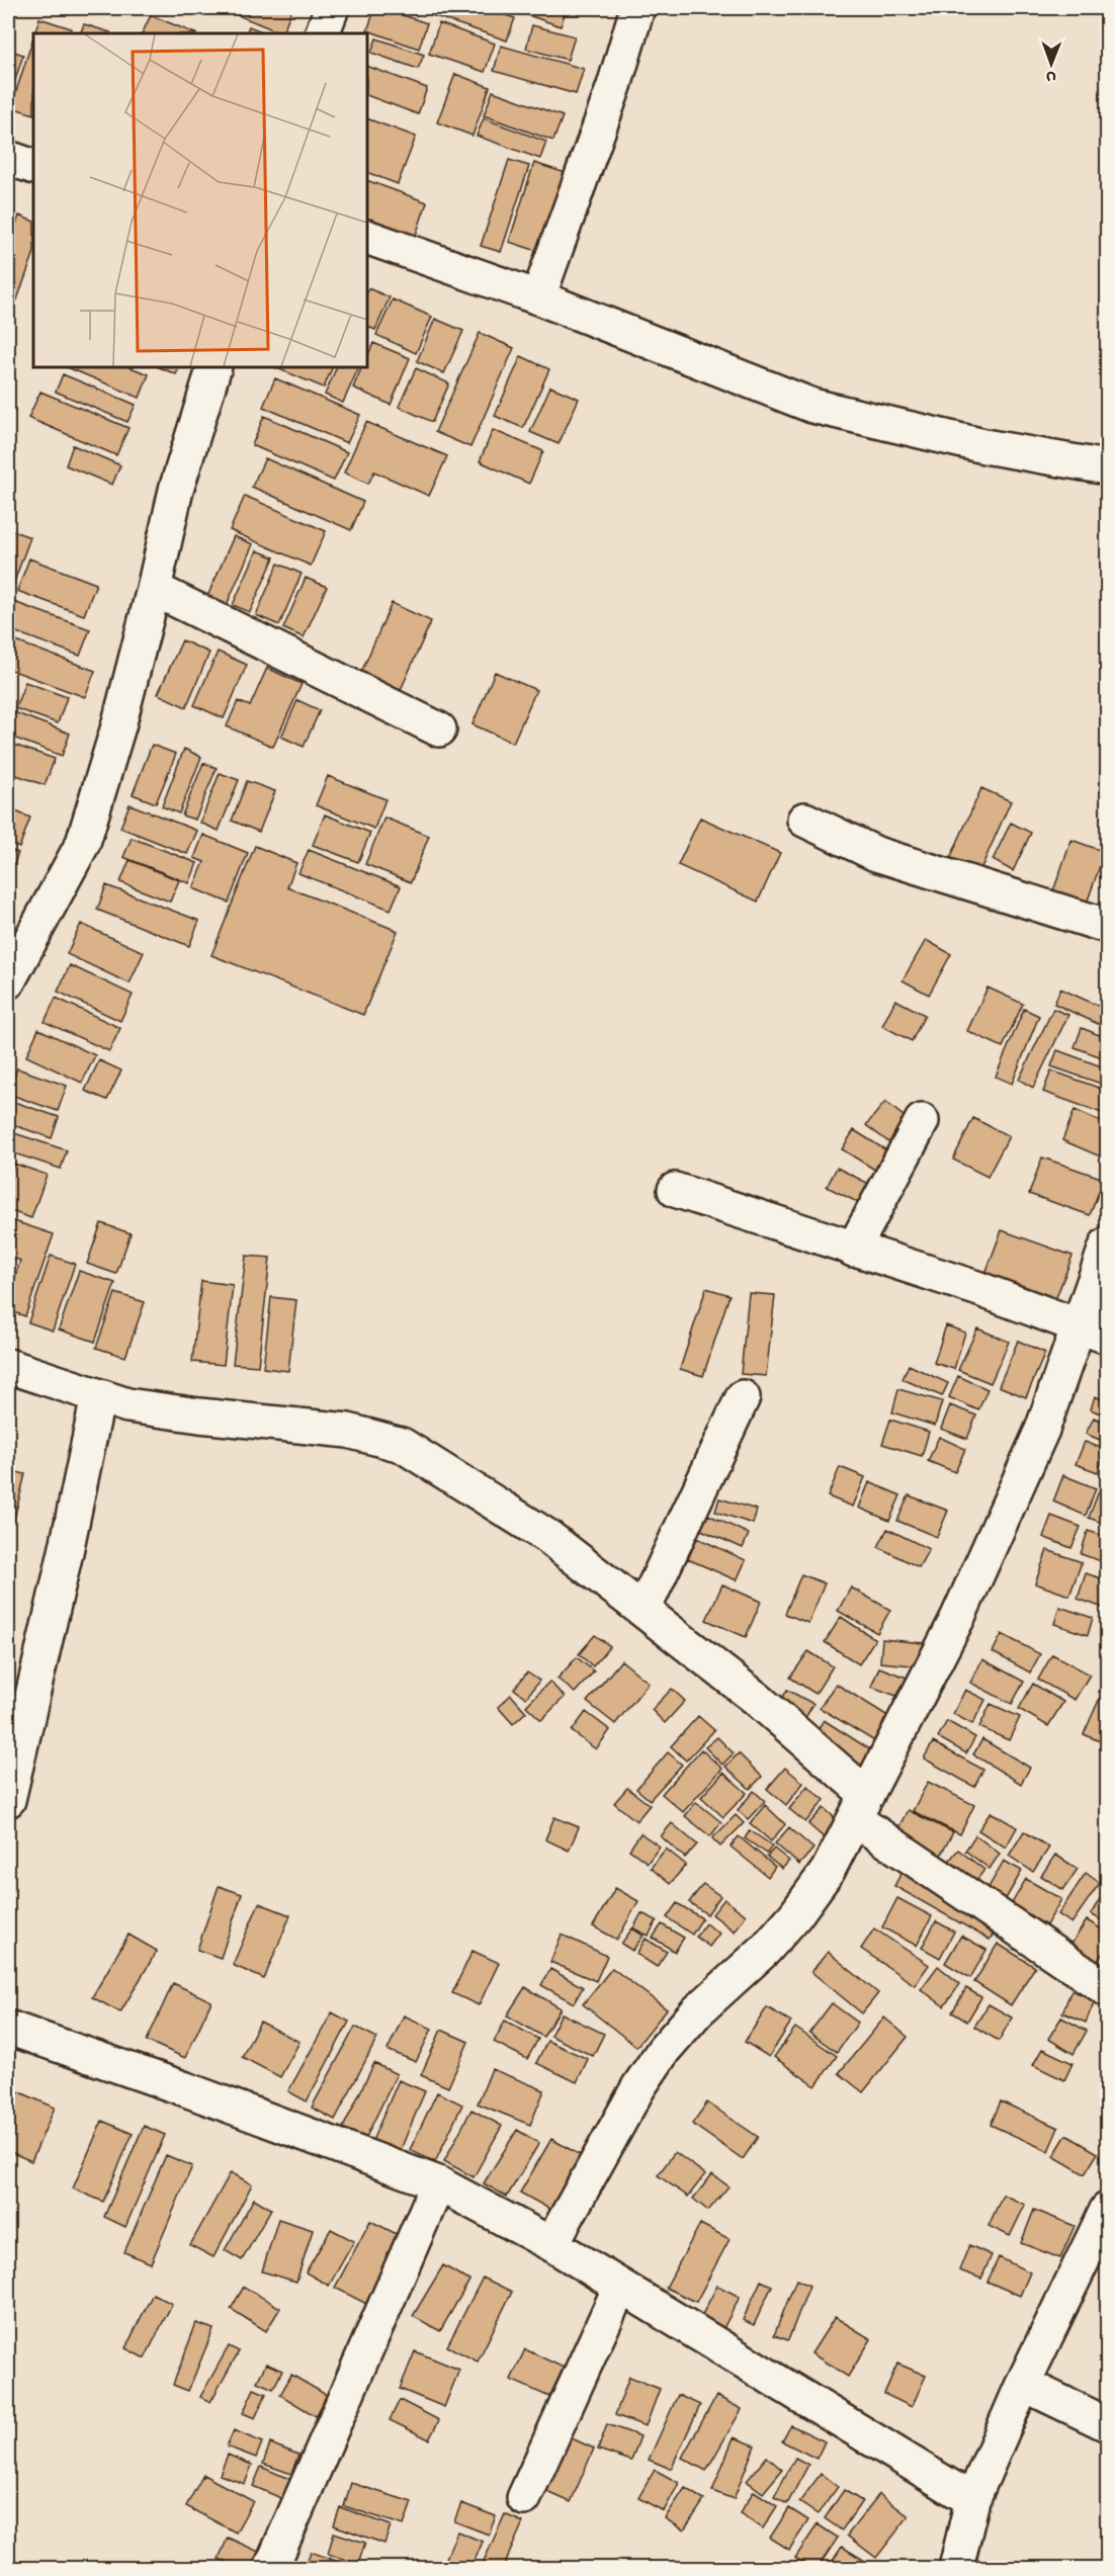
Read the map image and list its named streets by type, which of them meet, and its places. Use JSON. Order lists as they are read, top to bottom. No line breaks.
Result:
{"north":"bottom"}
